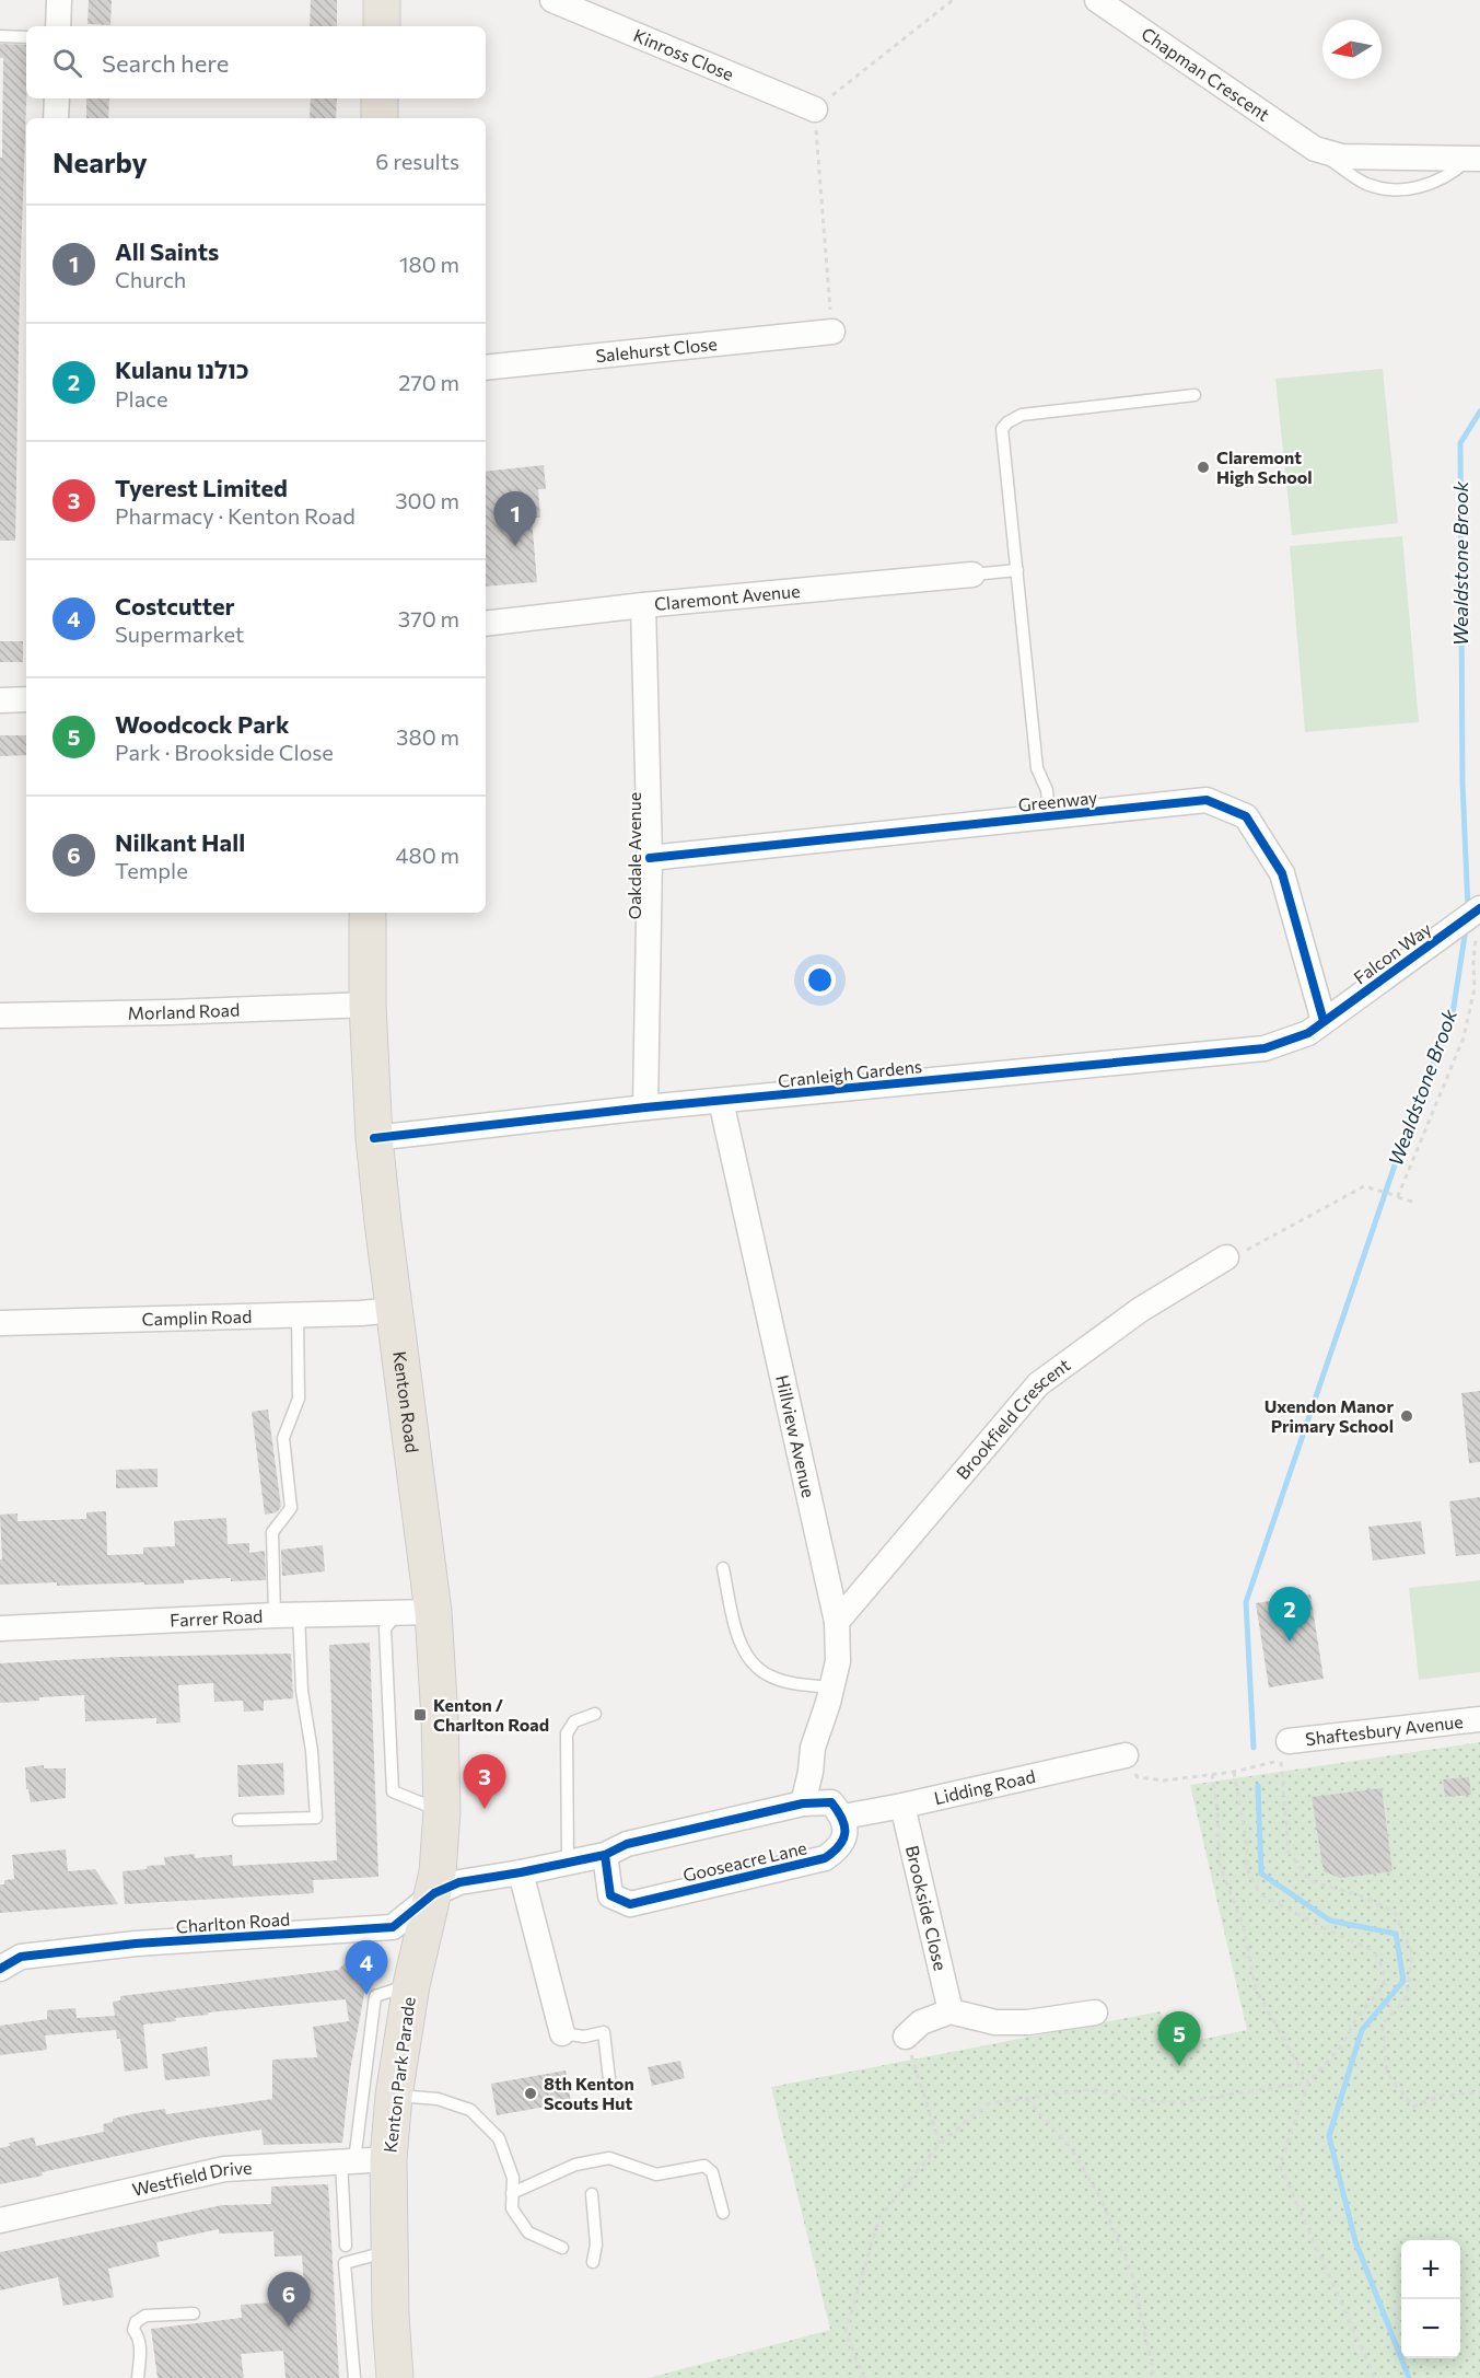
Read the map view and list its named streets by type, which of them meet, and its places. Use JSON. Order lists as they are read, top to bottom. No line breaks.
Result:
{"streets":{"main road":["Kenton Road","Kenton Park Parade"],"street":["Kinross Close","Chapman Crescent","Salehurst Close","Claremont Avenue","Greenway","Oakdale Avenue","Falcon Way","Morland Road","Cranleigh Gardens","Camplin Road","Brookfield Crescent","Hillview Avenue","Farrer Road","Shaftesbury Avenue","Lidding Road","Gooseacre Lane","Brookside Close","Charlton Road","Westfield Drive"]},"crossings":[["Claremont Avenue","Oakdale Avenue"],["Greenway","Oakdale Avenue"],["Greenway","Falcon Way"],["Greenway","Cranleigh Gardens"],["Oakdale Avenue","Cranleigh Gardens"],["Falcon Way","Cranleigh Gardens"],["Morland Road","Kenton Road"],["Cranleigh Gardens","Kenton Road"],["Cranleigh Gardens","Hillview Avenue"],["Camplin Road","Kenton Road"],["Kenton Road","Farrer Road"],["Kenton Road","Charlton Road"],["Kenton Road","Kenton Park Parade"],["Brookfield Crescent","Hillview Avenue"],["Lidding Road","Gooseacre Lane"],["Lidding Road","Brookside Close"],["Charlton Road","Kenton Park Parade"],["Kenton Park Parade","Westfield Drive"]],"water":["Wealdstone Brook"],"places":{"other":["Claremont High School","Uxendon Manor Primary School","8th Kenton Scouts Hut"],"transit":["Kenton / Charlton Road"]},"north":"left","page":{"search":"Search here","heading":["Nearby","6 results"],"list":[{"mark":"1","name":"All Saints","note":"Church","value":"180 m"},{"mark":"2","name":"Kulanu כולנו","note":"Place","value":"270 m"},{"mark":"3","name":"Tyerest Limited","note":"Pharmacy · Kenton Road","value":"300 m"},{"mark":"4","name":"Costcutter","note":"Supermarket","value":"370 m"},{"mark":"5","name":"Woodcock Park","note":"Park · Brookside Close","value":"380 m"},{"mark":"6","name":"Nilkant Hall","note":"Temple","value":"480 m"}],"pins":["1","2","3","4","5","6"],"map_buttons":["+","−"]}}
